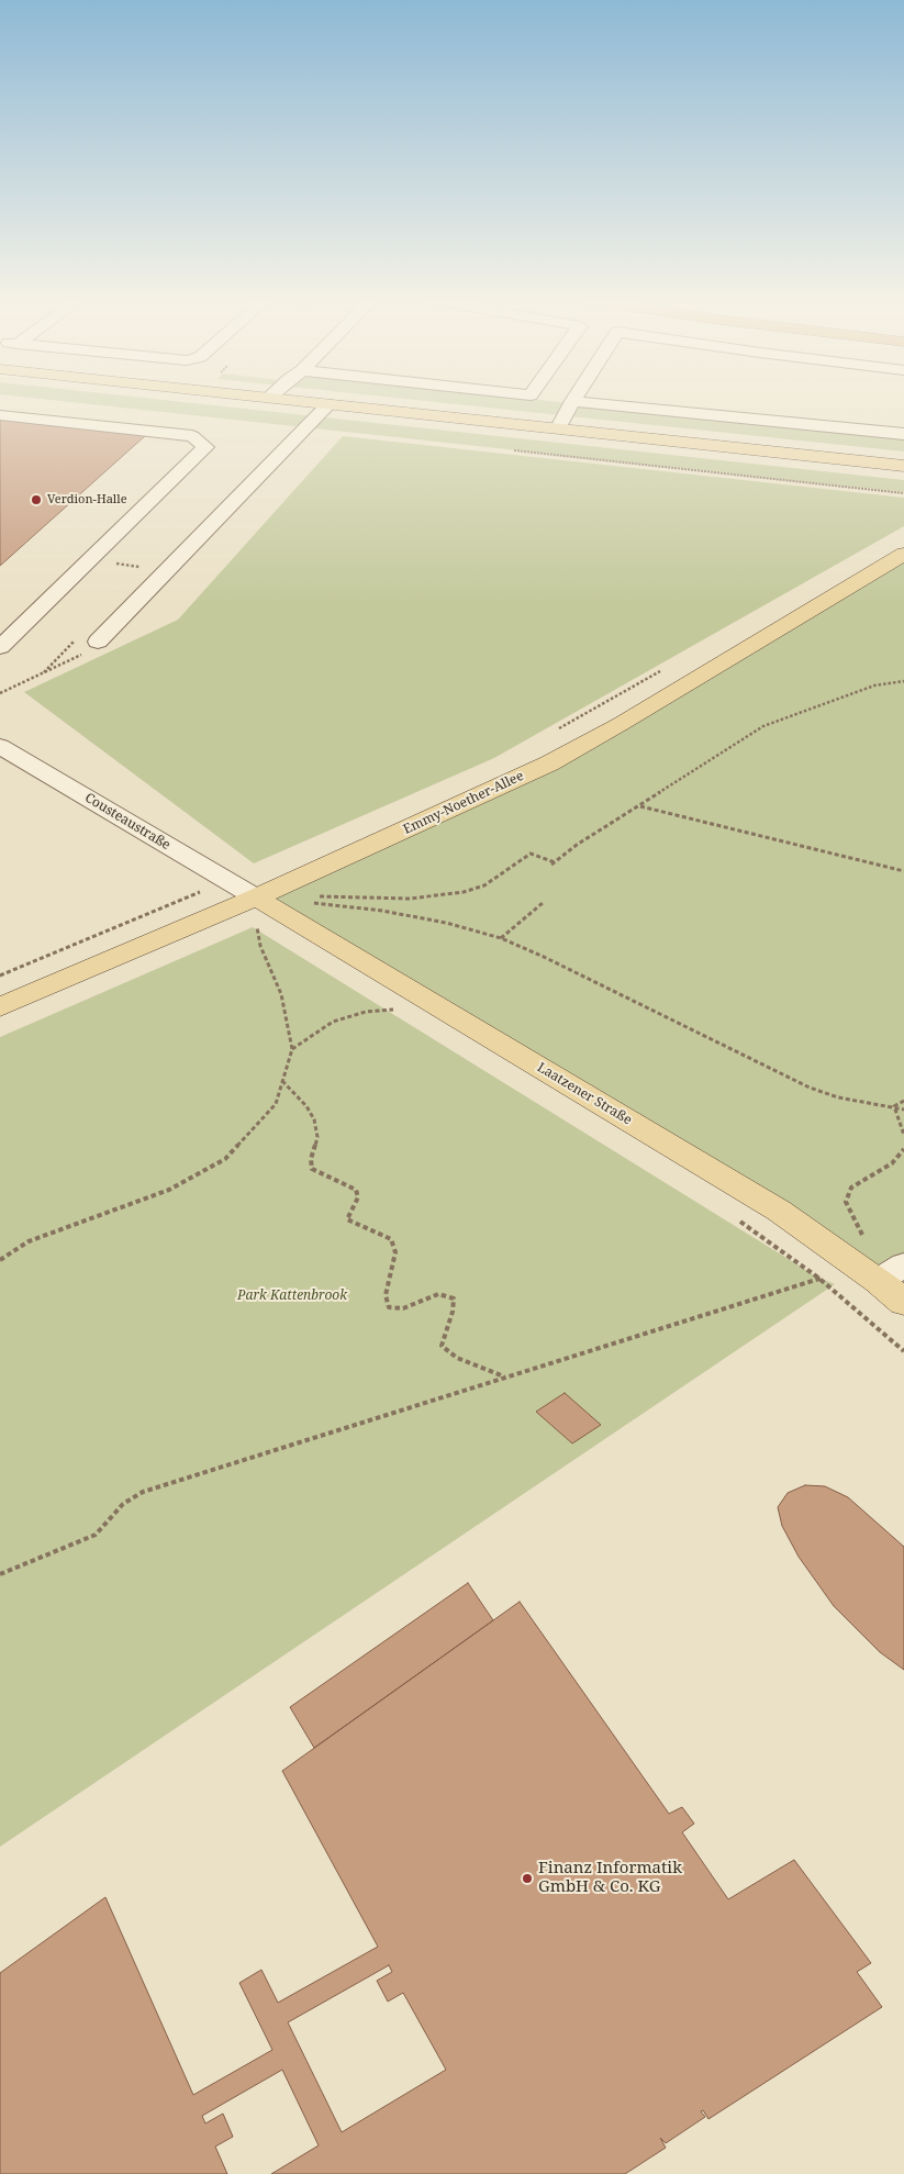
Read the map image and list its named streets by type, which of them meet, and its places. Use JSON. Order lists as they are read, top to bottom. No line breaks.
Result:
{"streets":{"main road":["Emmy-Noether-Allee","Laatzener Straße"],"street":["Cousteaustraße"]},"crossings":[["Emmy-Noether-Allee","Cousteaustraße"],["Emmy-Noether-Allee","Laatzener Straße"],["Cousteaustraße","Laatzener Straße"]],"parks":["Park Kattenbrook"],"places":["Verdion-Halle","Finanz Informatik GmbH & Co. KG"]}
